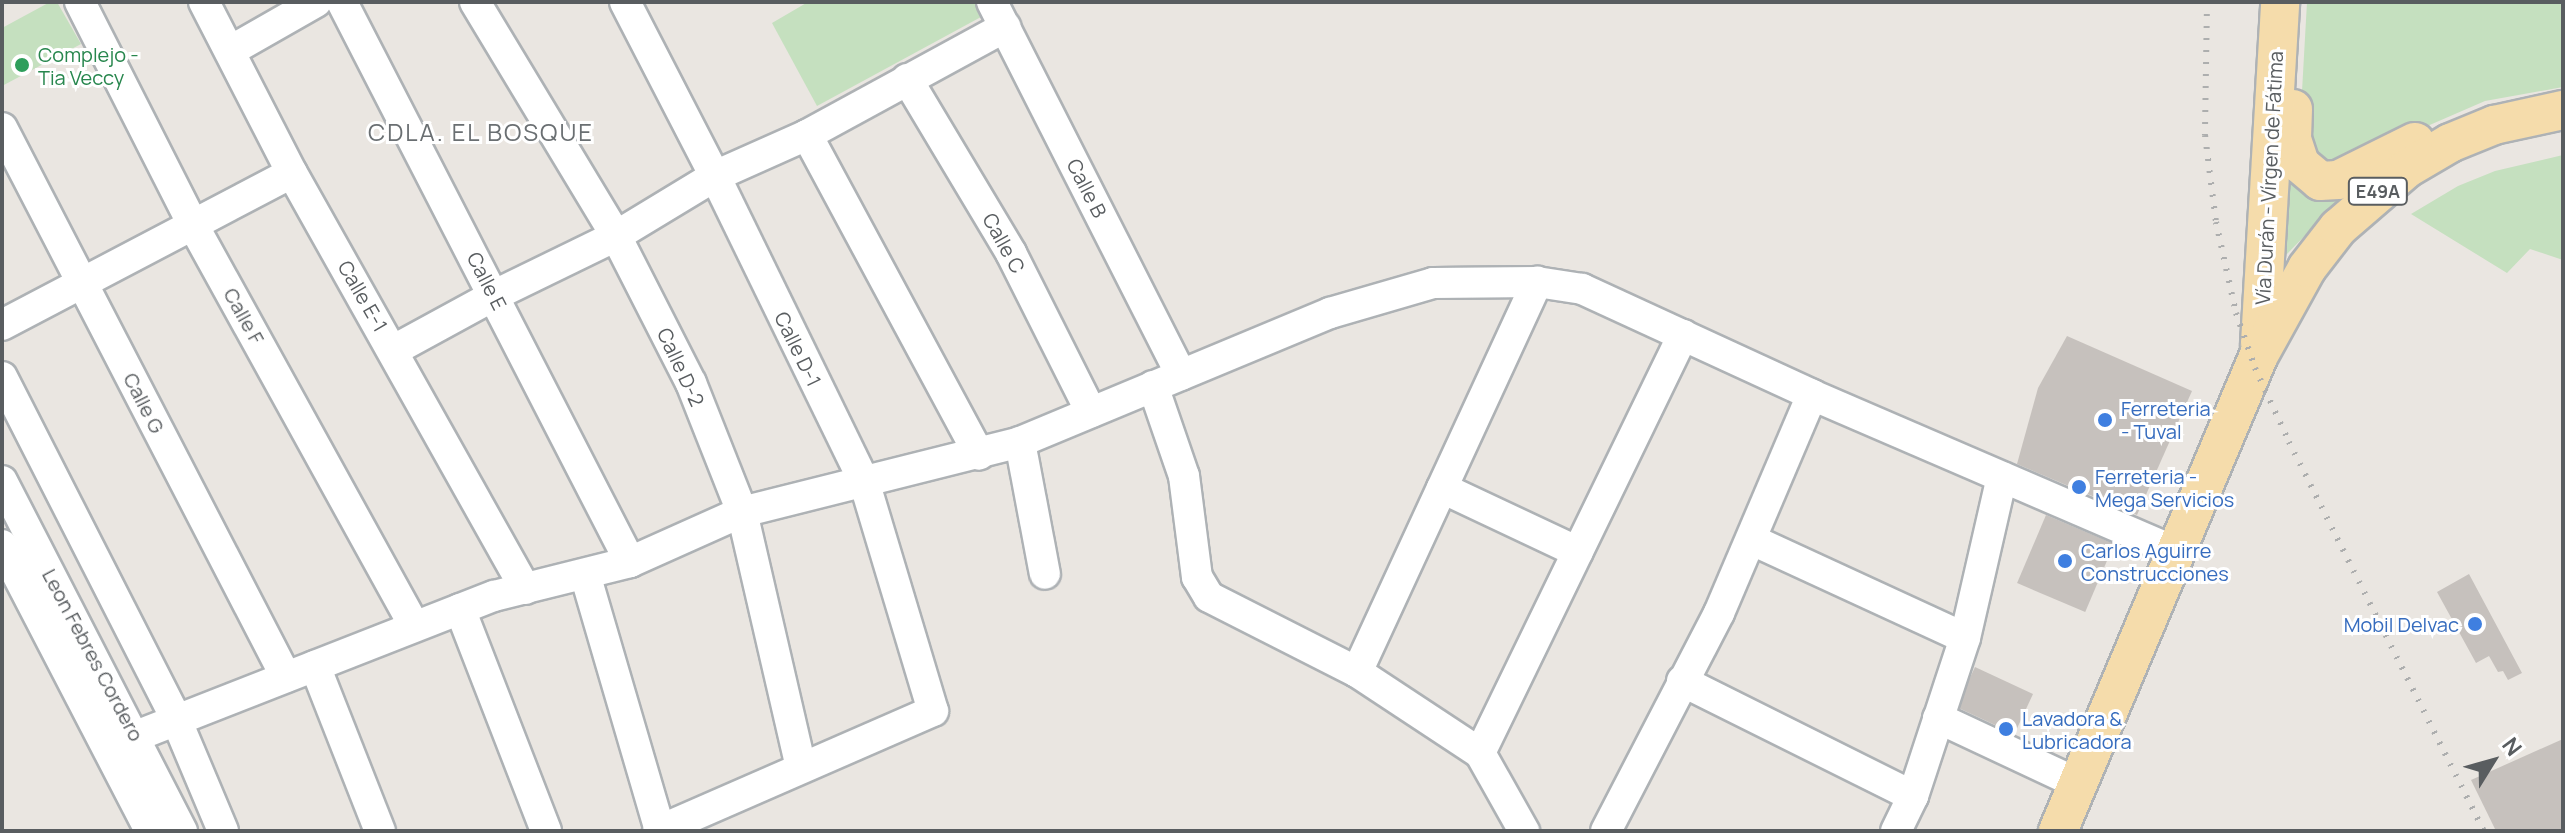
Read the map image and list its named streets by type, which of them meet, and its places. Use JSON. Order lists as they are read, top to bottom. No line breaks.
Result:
{"streets":{"main road":["Vía Durán - Vírgen de Fátima","E49A"],"street":["Calle B","Calle C","Calle E","Calle E-1","Calle F","Calle D-1","Calle D-2","Calle G","Leon Febres Cordero"]},"crossings":[["Calle D-1","Calle D-2"]],"districts":["CDLA. EL BOSQUE"],"places":["Complejo - Tia Veccy","Ferreteria - Tuval","Ferreteria - Mega Servicios","Carlos Aguirre Construcciones","Mobil Delvac","Lavadora & Lubricadora"],"north":"top right"}
